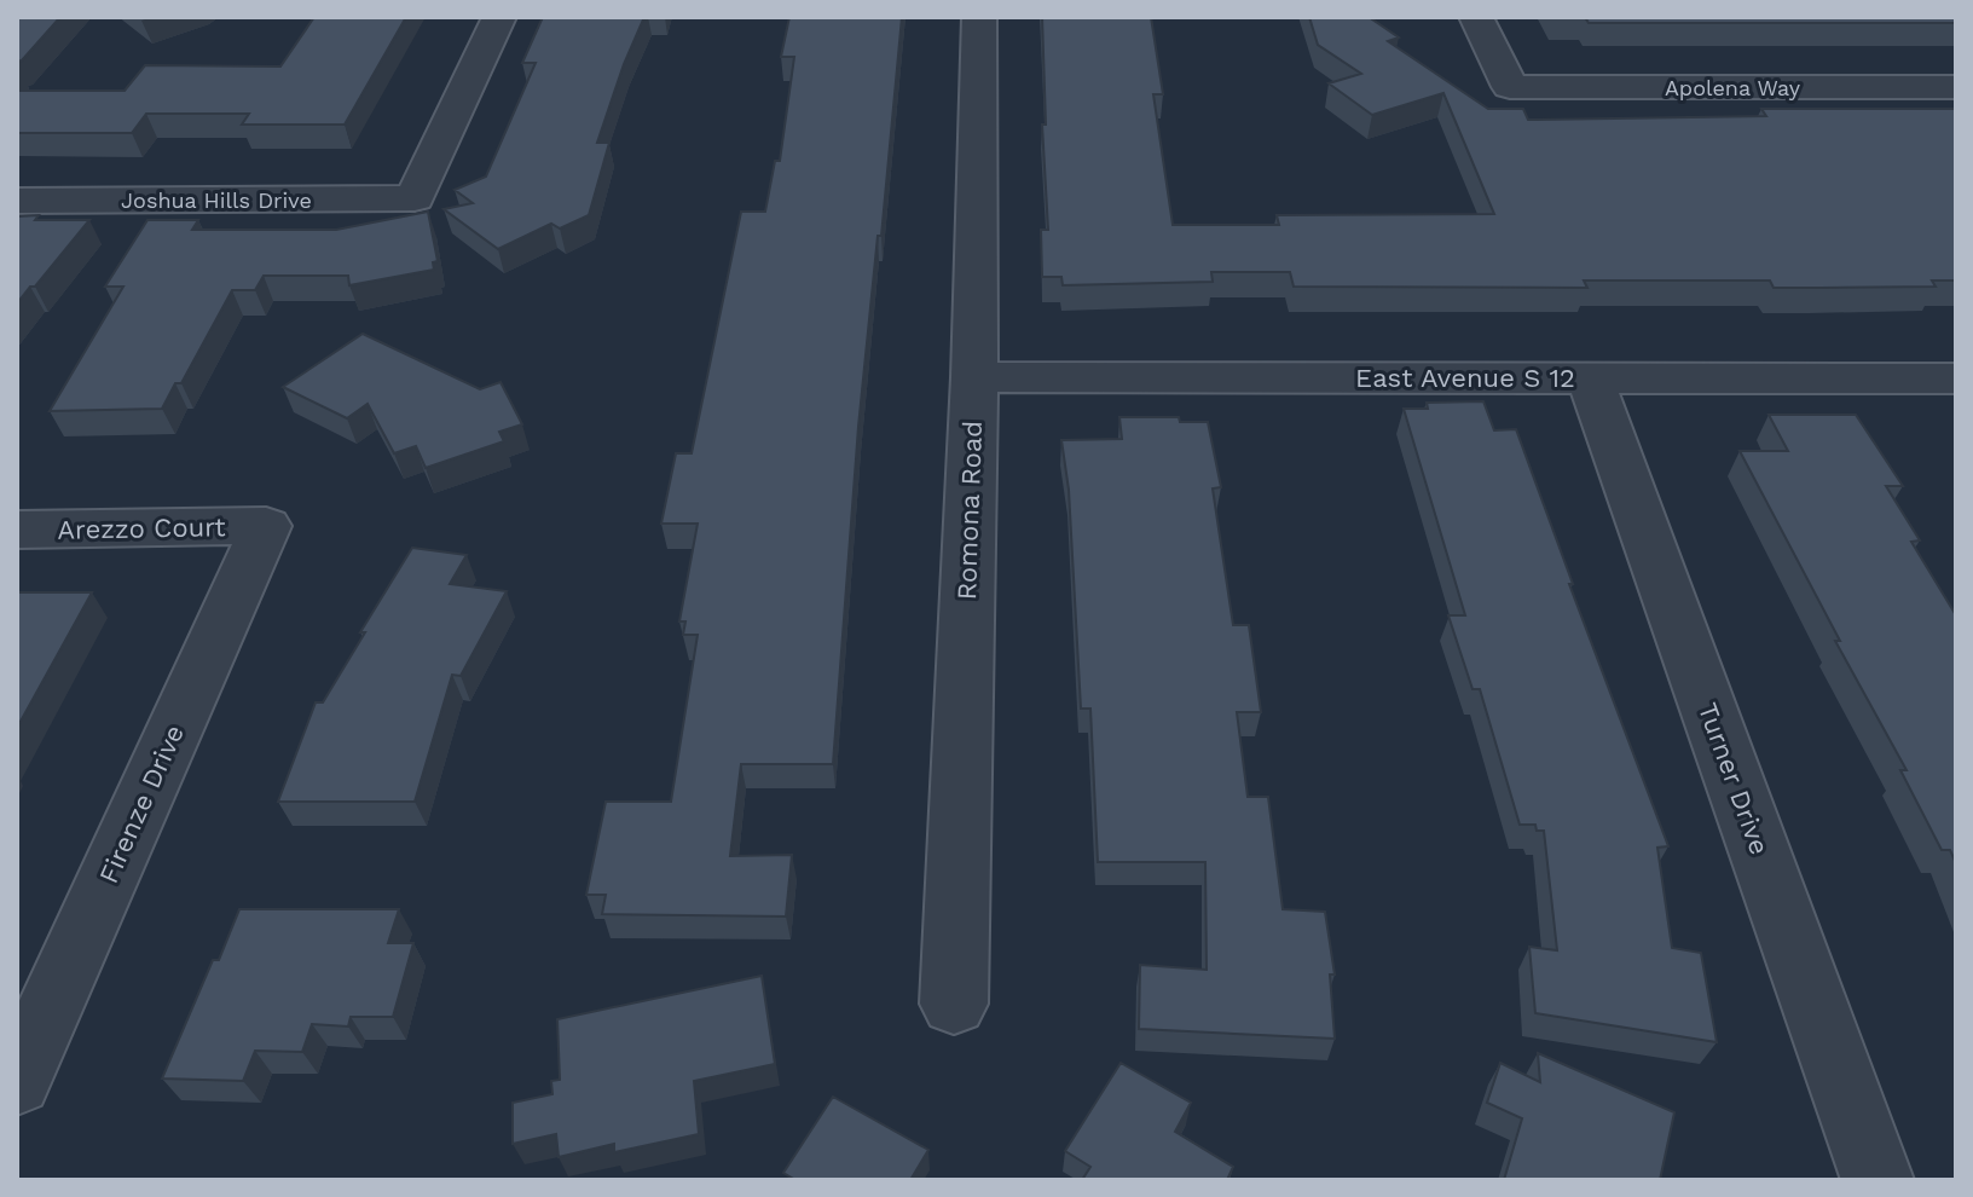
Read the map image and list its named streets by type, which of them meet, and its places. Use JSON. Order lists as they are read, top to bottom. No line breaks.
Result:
{"streets":{"street":["Apolena Way","Joshua Hills Drive","East Avenue S 12","Romona Road","Arezzo Court","Turner Drive","Firenze Drive"]},"crossings":[["East Avenue S 12","Romona Road"],["East Avenue S 12","Turner Drive"],["Arezzo Court","Firenze Drive"]]}
